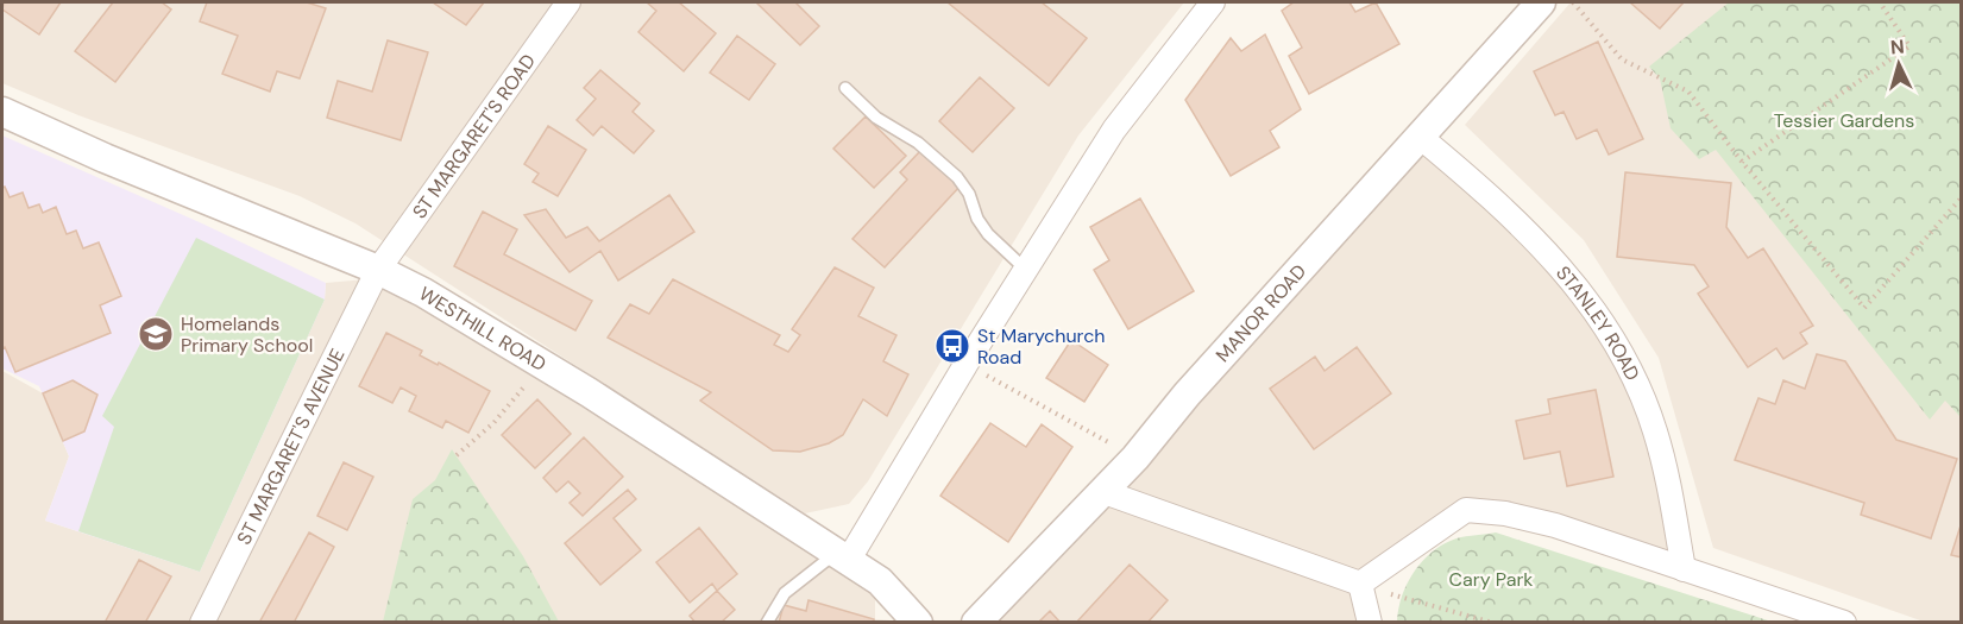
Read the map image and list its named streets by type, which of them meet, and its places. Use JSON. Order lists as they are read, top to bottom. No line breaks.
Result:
{"streets":{"street":["ST MARGARET'S ROAD","MANOR ROAD","STANLEY ROAD","WESTHILL ROAD","ST MARGARET'S AVENUE"]},"crossings":[["ST MARGARET'S ROAD","WESTHILL ROAD"],["ST MARGARET'S ROAD","ST MARGARET'S AVENUE"],["MANOR ROAD","STANLEY ROAD"],["WESTHILL ROAD","ST MARGARET'S AVENUE"]],"parks":["Tessier Gardens","Cary Park"],"places":{"school or university":["Homelands Primary School"],"bus stop":["St Marychurch Road"]},"north":"top"}
